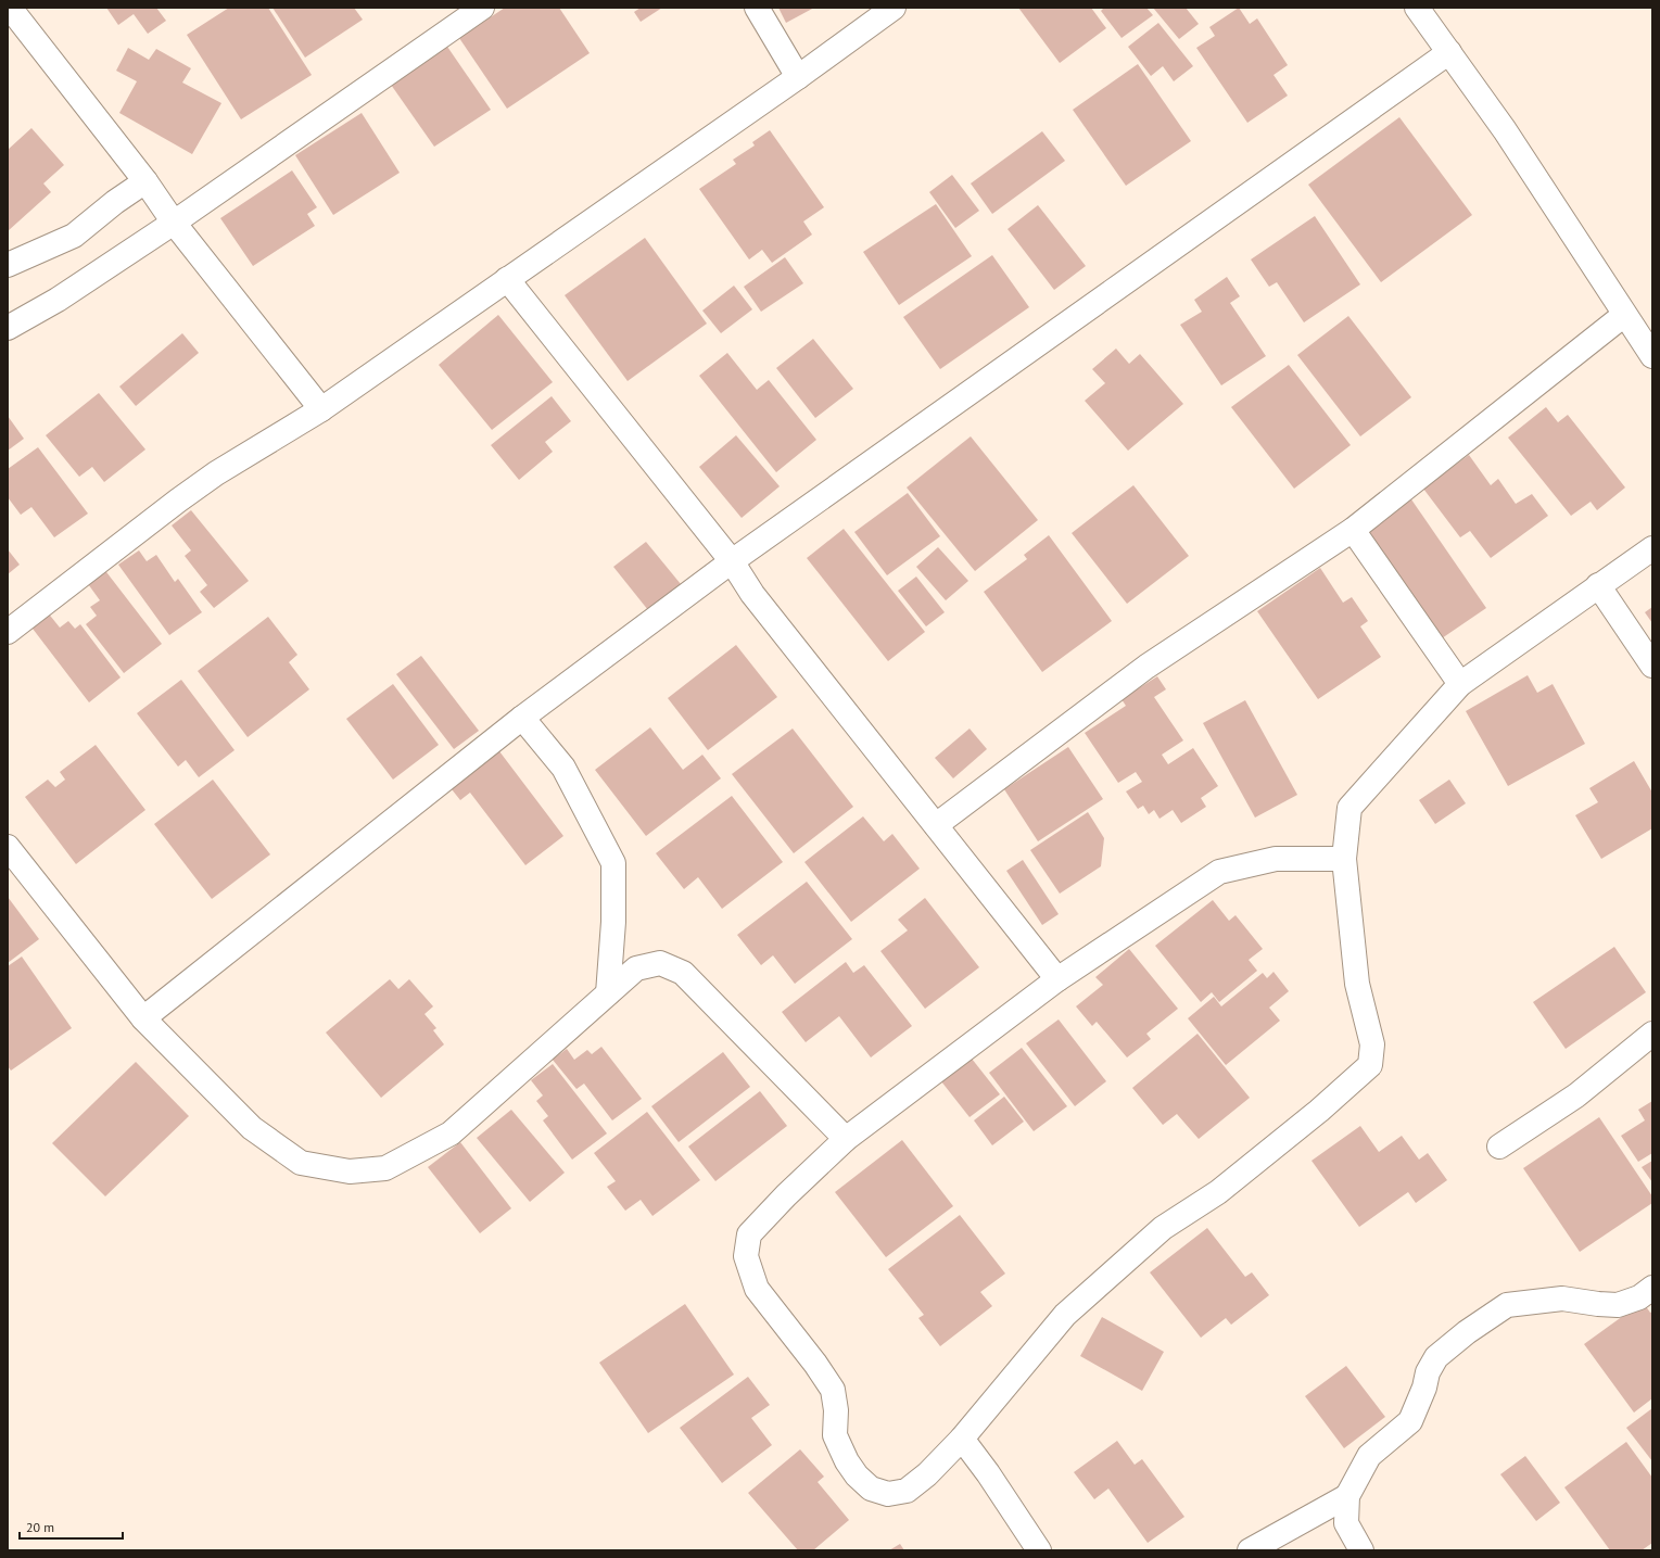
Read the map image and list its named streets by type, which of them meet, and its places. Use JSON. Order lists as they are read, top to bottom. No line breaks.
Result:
{"scale_bar":"20 m"}
